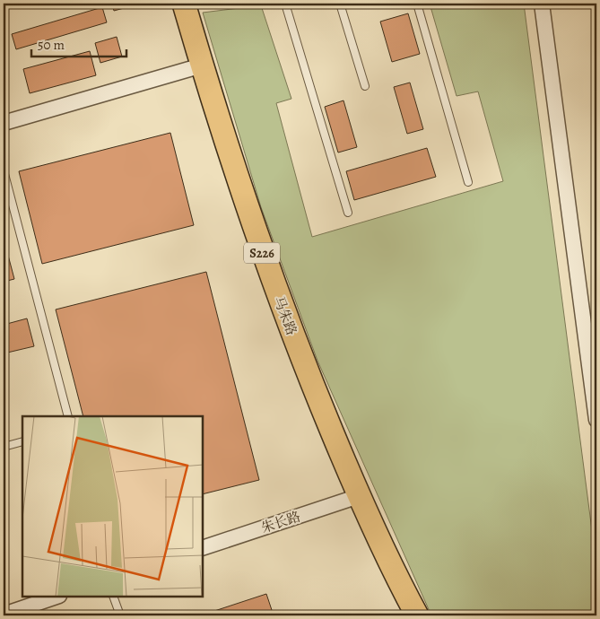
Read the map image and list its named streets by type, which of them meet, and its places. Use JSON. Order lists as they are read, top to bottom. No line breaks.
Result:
{"streets":{"main road":["S226","马朱路"],"street":["朱长路"]},"crossings":[["马朱路","朱长路"]],"scale_bar":"50 m"}
